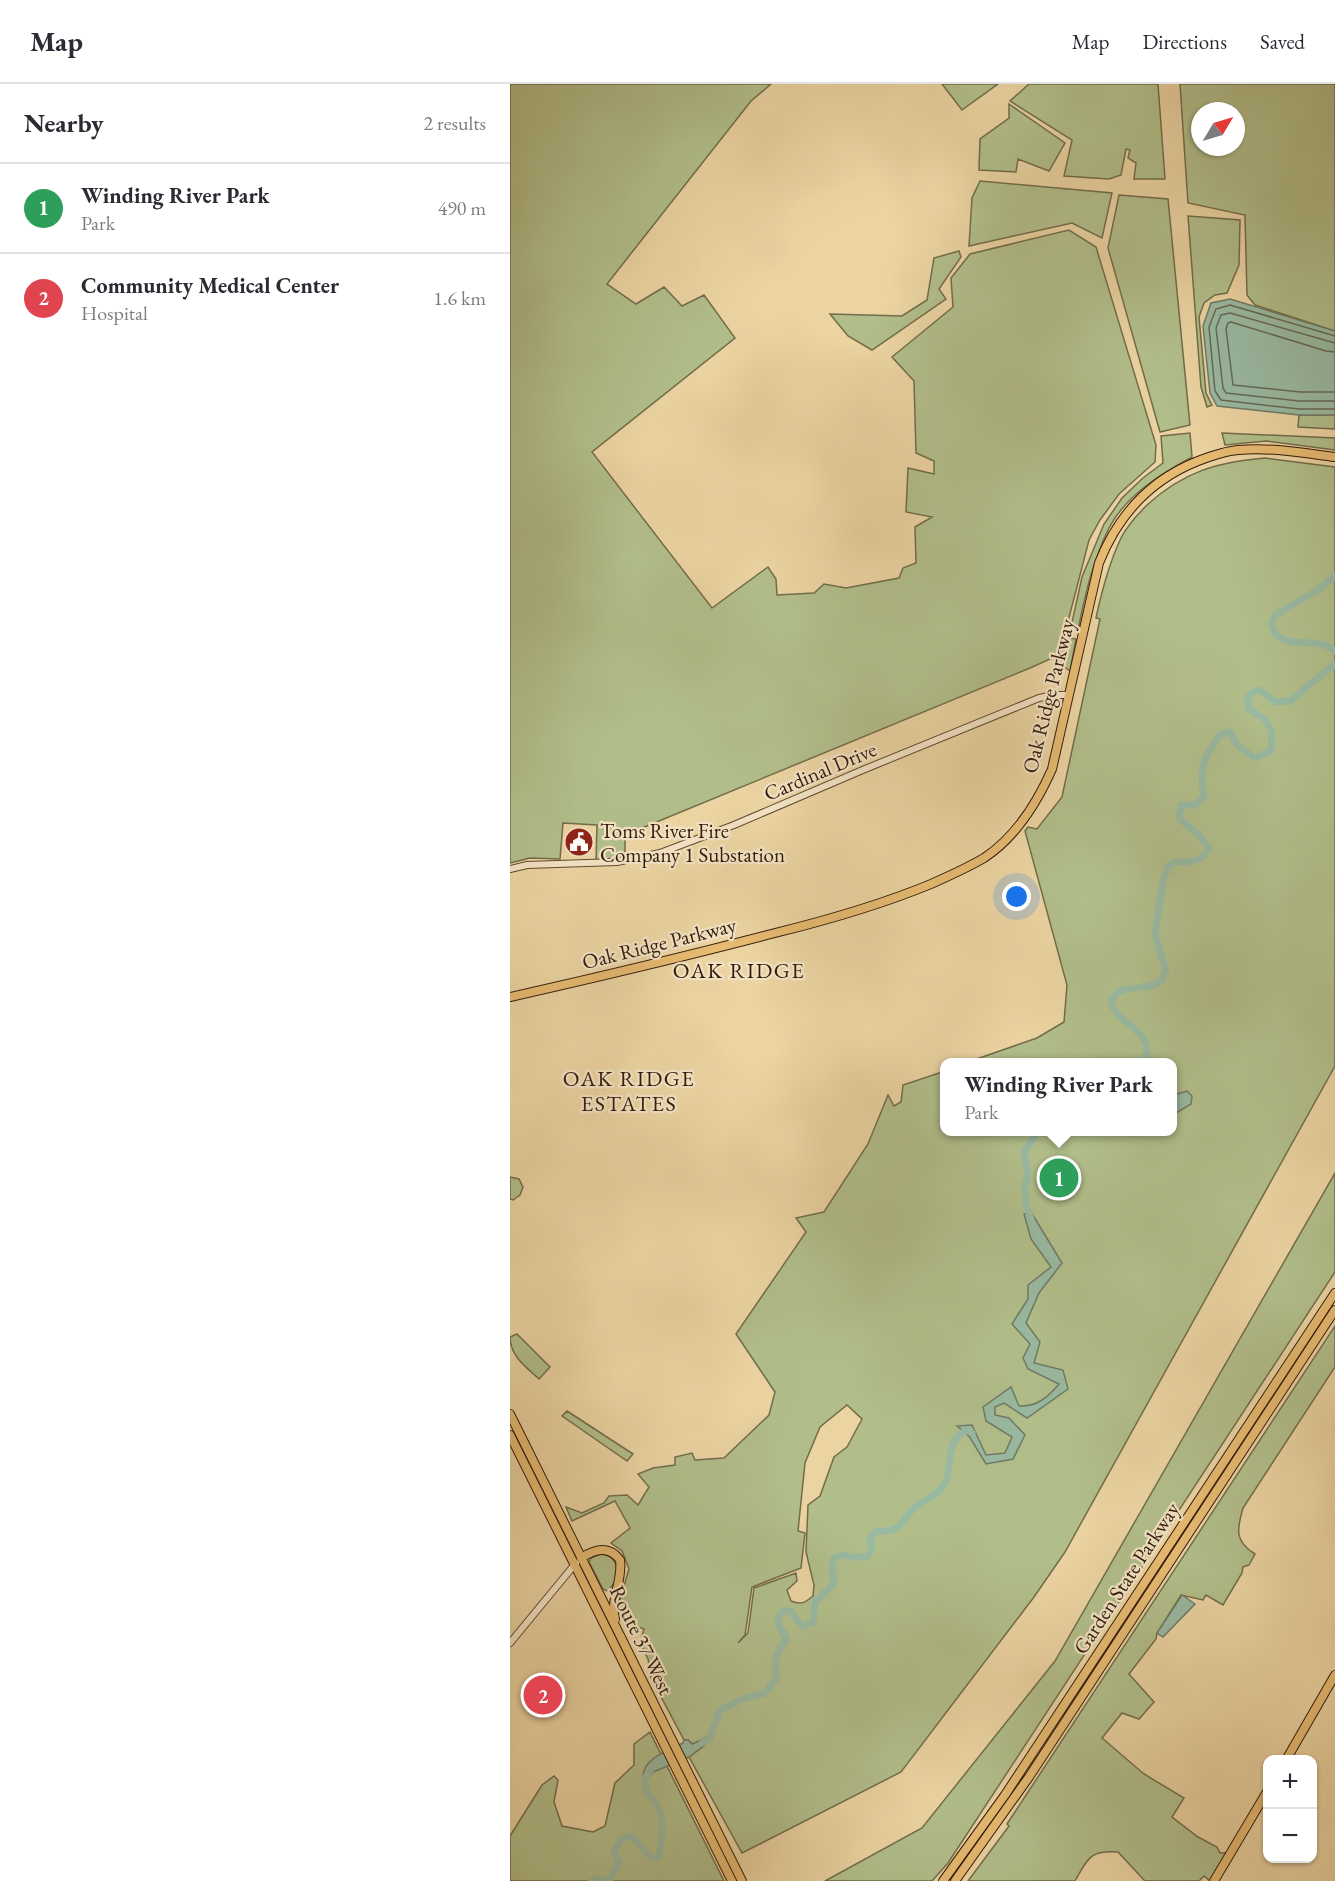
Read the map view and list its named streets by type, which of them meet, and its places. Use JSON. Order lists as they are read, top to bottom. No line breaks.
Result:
{"streets":{"highway":["Garden State Parkway","Route 37 West"],"main road":["Oak Ridge Parkway"],"street":["Cardinal Drive"]},"crossings":[["Oak Ridge Parkway","Cardinal Drive"]],"districts":["OAK RIDGE","OAK RIDGE ESTATES"],"places":{"public building":["Toms River Fire Company 1 Substation"]},"north":"top right","page":{"header":"Map","nav":["Map","Directions","Saved"],"heading":["Nearby","2 results"],"list":[{"mark":"1","name":"Winding River Park","note":"Park","value":"490 m"},{"mark":"2","name":"Community Medical Center","note":"Hospital","value":"1.6 km"}],"popup":["Winding River Park","Park"],"pins":["1","2"],"map_buttons":["+","−"]}}
